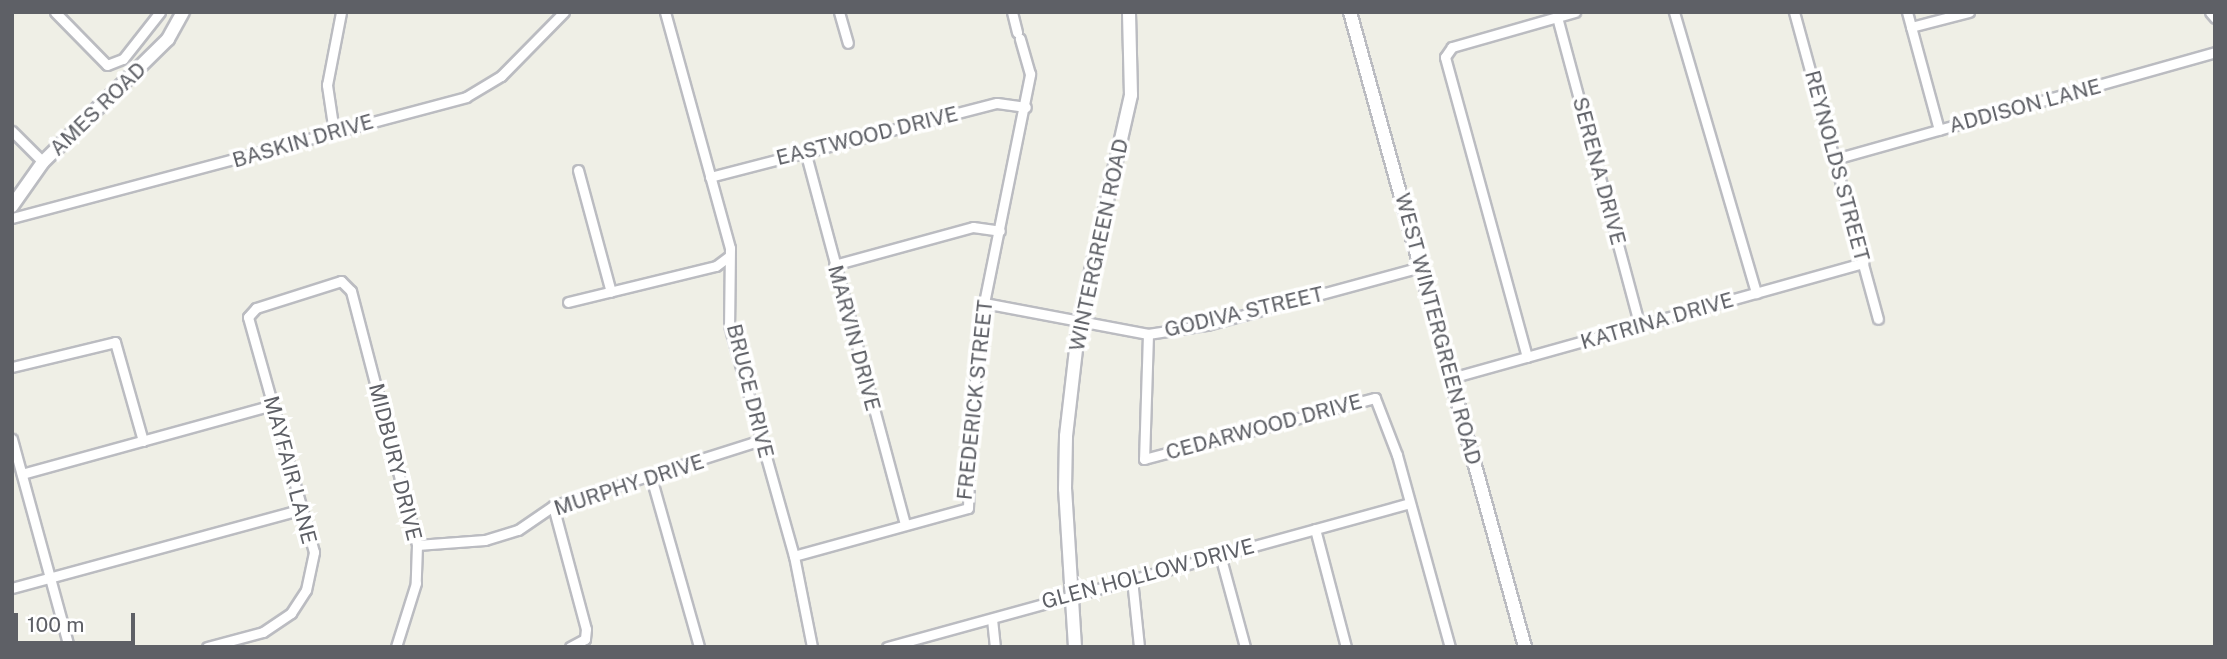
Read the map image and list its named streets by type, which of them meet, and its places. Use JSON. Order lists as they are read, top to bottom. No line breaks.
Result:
{"streets":{"street":["ADDISON LANE","AMES ROAD","EASTWOOD DRIVE","BASKIN DRIVE","REYNOLDS STREET","SERENA DRIVE","WINTERGREEN ROAD","GODIVA STREET","KATRINA DRIVE","WEST WINTERGREEN ROAD","MARVIN DRIVE","BRUCE DRIVE","FREDERICK STREET","CEDARWOOD DRIVE","MIDBURY DRIVE","MAYFAIR LANE","MURPHY DRIVE","GLEN HOLLOW DRIVE"]},"crossings":[["ADDISON LANE","REYNOLDS STREET"],["EASTWOOD DRIVE","MARVIN DRIVE"],["EASTWOOD DRIVE","BRUCE DRIVE"],["EASTWOOD DRIVE","FREDERICK STREET"],["REYNOLDS STREET","KATRINA DRIVE"],["SERENA DRIVE","KATRINA DRIVE"],["WINTERGREEN ROAD","GODIVA STREET"],["WINTERGREEN ROAD","GLEN HOLLOW DRIVE"],["GODIVA STREET","WEST WINTERGREEN ROAD"],["GODIVA STREET","FREDERICK STREET"],["GODIVA STREET","CEDARWOOD DRIVE"],["KATRINA DRIVE","WEST WINTERGREEN ROAD"],["MARVIN DRIVE","FREDERICK STREET"],["BRUCE DRIVE","FREDERICK STREET"],["BRUCE DRIVE","MURPHY DRIVE"],["CEDARWOOD DRIVE","GLEN HOLLOW DRIVE"],["MIDBURY DRIVE","MAYFAIR LANE"],["MIDBURY DRIVE","MURPHY DRIVE"]],"scale_bar":"100 m"}
